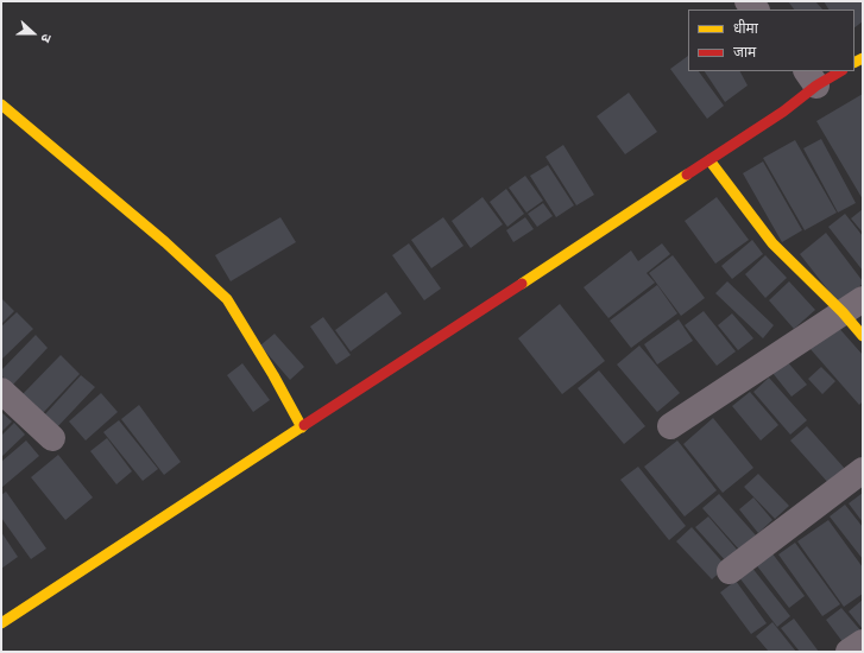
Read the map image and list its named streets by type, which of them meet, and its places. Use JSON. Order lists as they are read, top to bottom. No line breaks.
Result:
{"legend":["धीमा","जाम"],"north":"right"}
